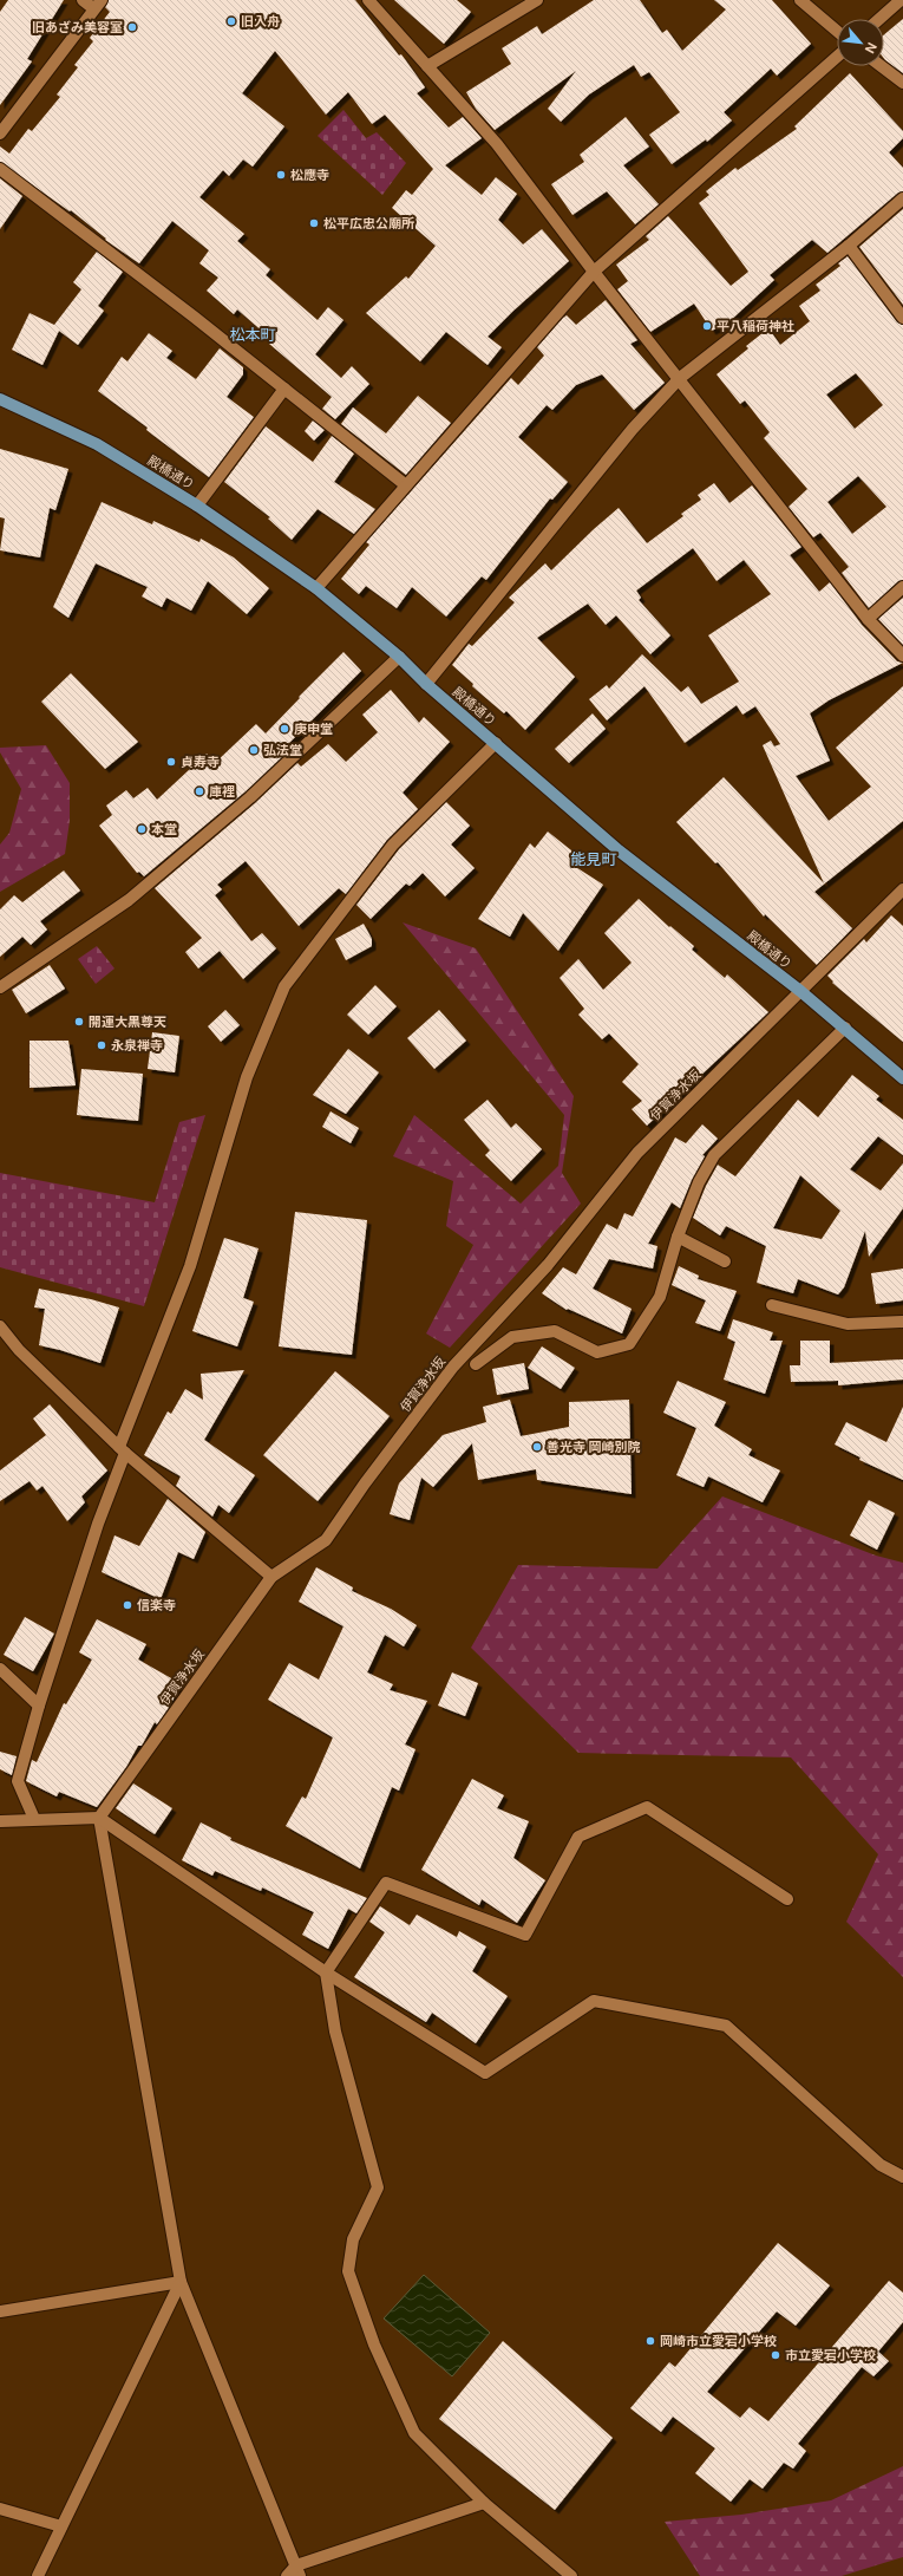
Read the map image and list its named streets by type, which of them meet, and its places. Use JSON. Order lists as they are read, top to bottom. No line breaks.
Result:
{"streets":{"main road":["殿橋通り"],"street":["伊賀浄水坂"]},"crossings":[["殿橋通り","伊賀浄水坂"]],"districts":["松本町","能見町"],"places":["旧入舟","旧あざみ美容室","松應寺","松平広忠公廟所","平八稲荷神社","庚申堂","弘法堂","貞寿寺","庫裡","本堂","開運大黒尊天","永泉禅寺","善光寺 岡崎別院","信楽寺","岡崎市立愛宕小学校","市立愛宕小学校"],"north":"bottom right"}
